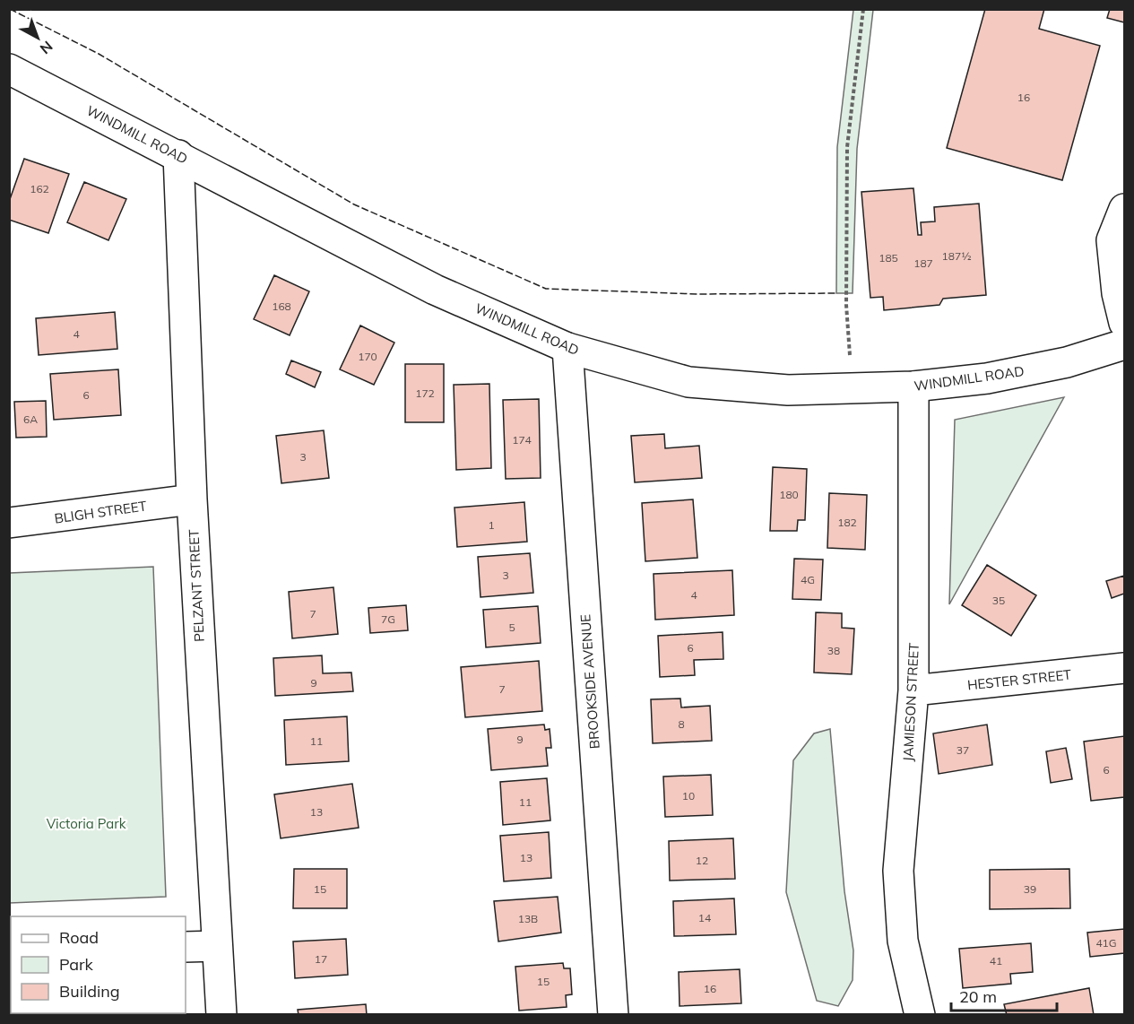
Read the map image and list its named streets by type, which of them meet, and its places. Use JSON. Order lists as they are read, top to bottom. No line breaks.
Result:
{"streets":{"street":["WINDMILL ROAD","BLIGH STREET","PELZANT STREET","HESTER STREET","BROOKSIDE AVENUE","JAMIESON STREET"]},"crossings":[["WINDMILL ROAD","PELZANT STREET"],["WINDMILL ROAD","BROOKSIDE AVENUE"],["WINDMILL ROAD","JAMIESON STREET"],["BLIGH STREET","PELZANT STREET"],["HESTER STREET","JAMIESON STREET"]],"parks":["Victoria Park"],"house_numbers":["16","162","187½","185","187","168","4","170","172","6","6A","174","3","180","182","1","3","4G","4","35","7","7G","5","6","38","9","7","8","9","11","37","6","10","11","13","13","12","15","39","14","13B","41G","17","41","15","16"],"legend":["Road","Park","Building"],"scale_bar":"20 m","north":"bottom right"}
